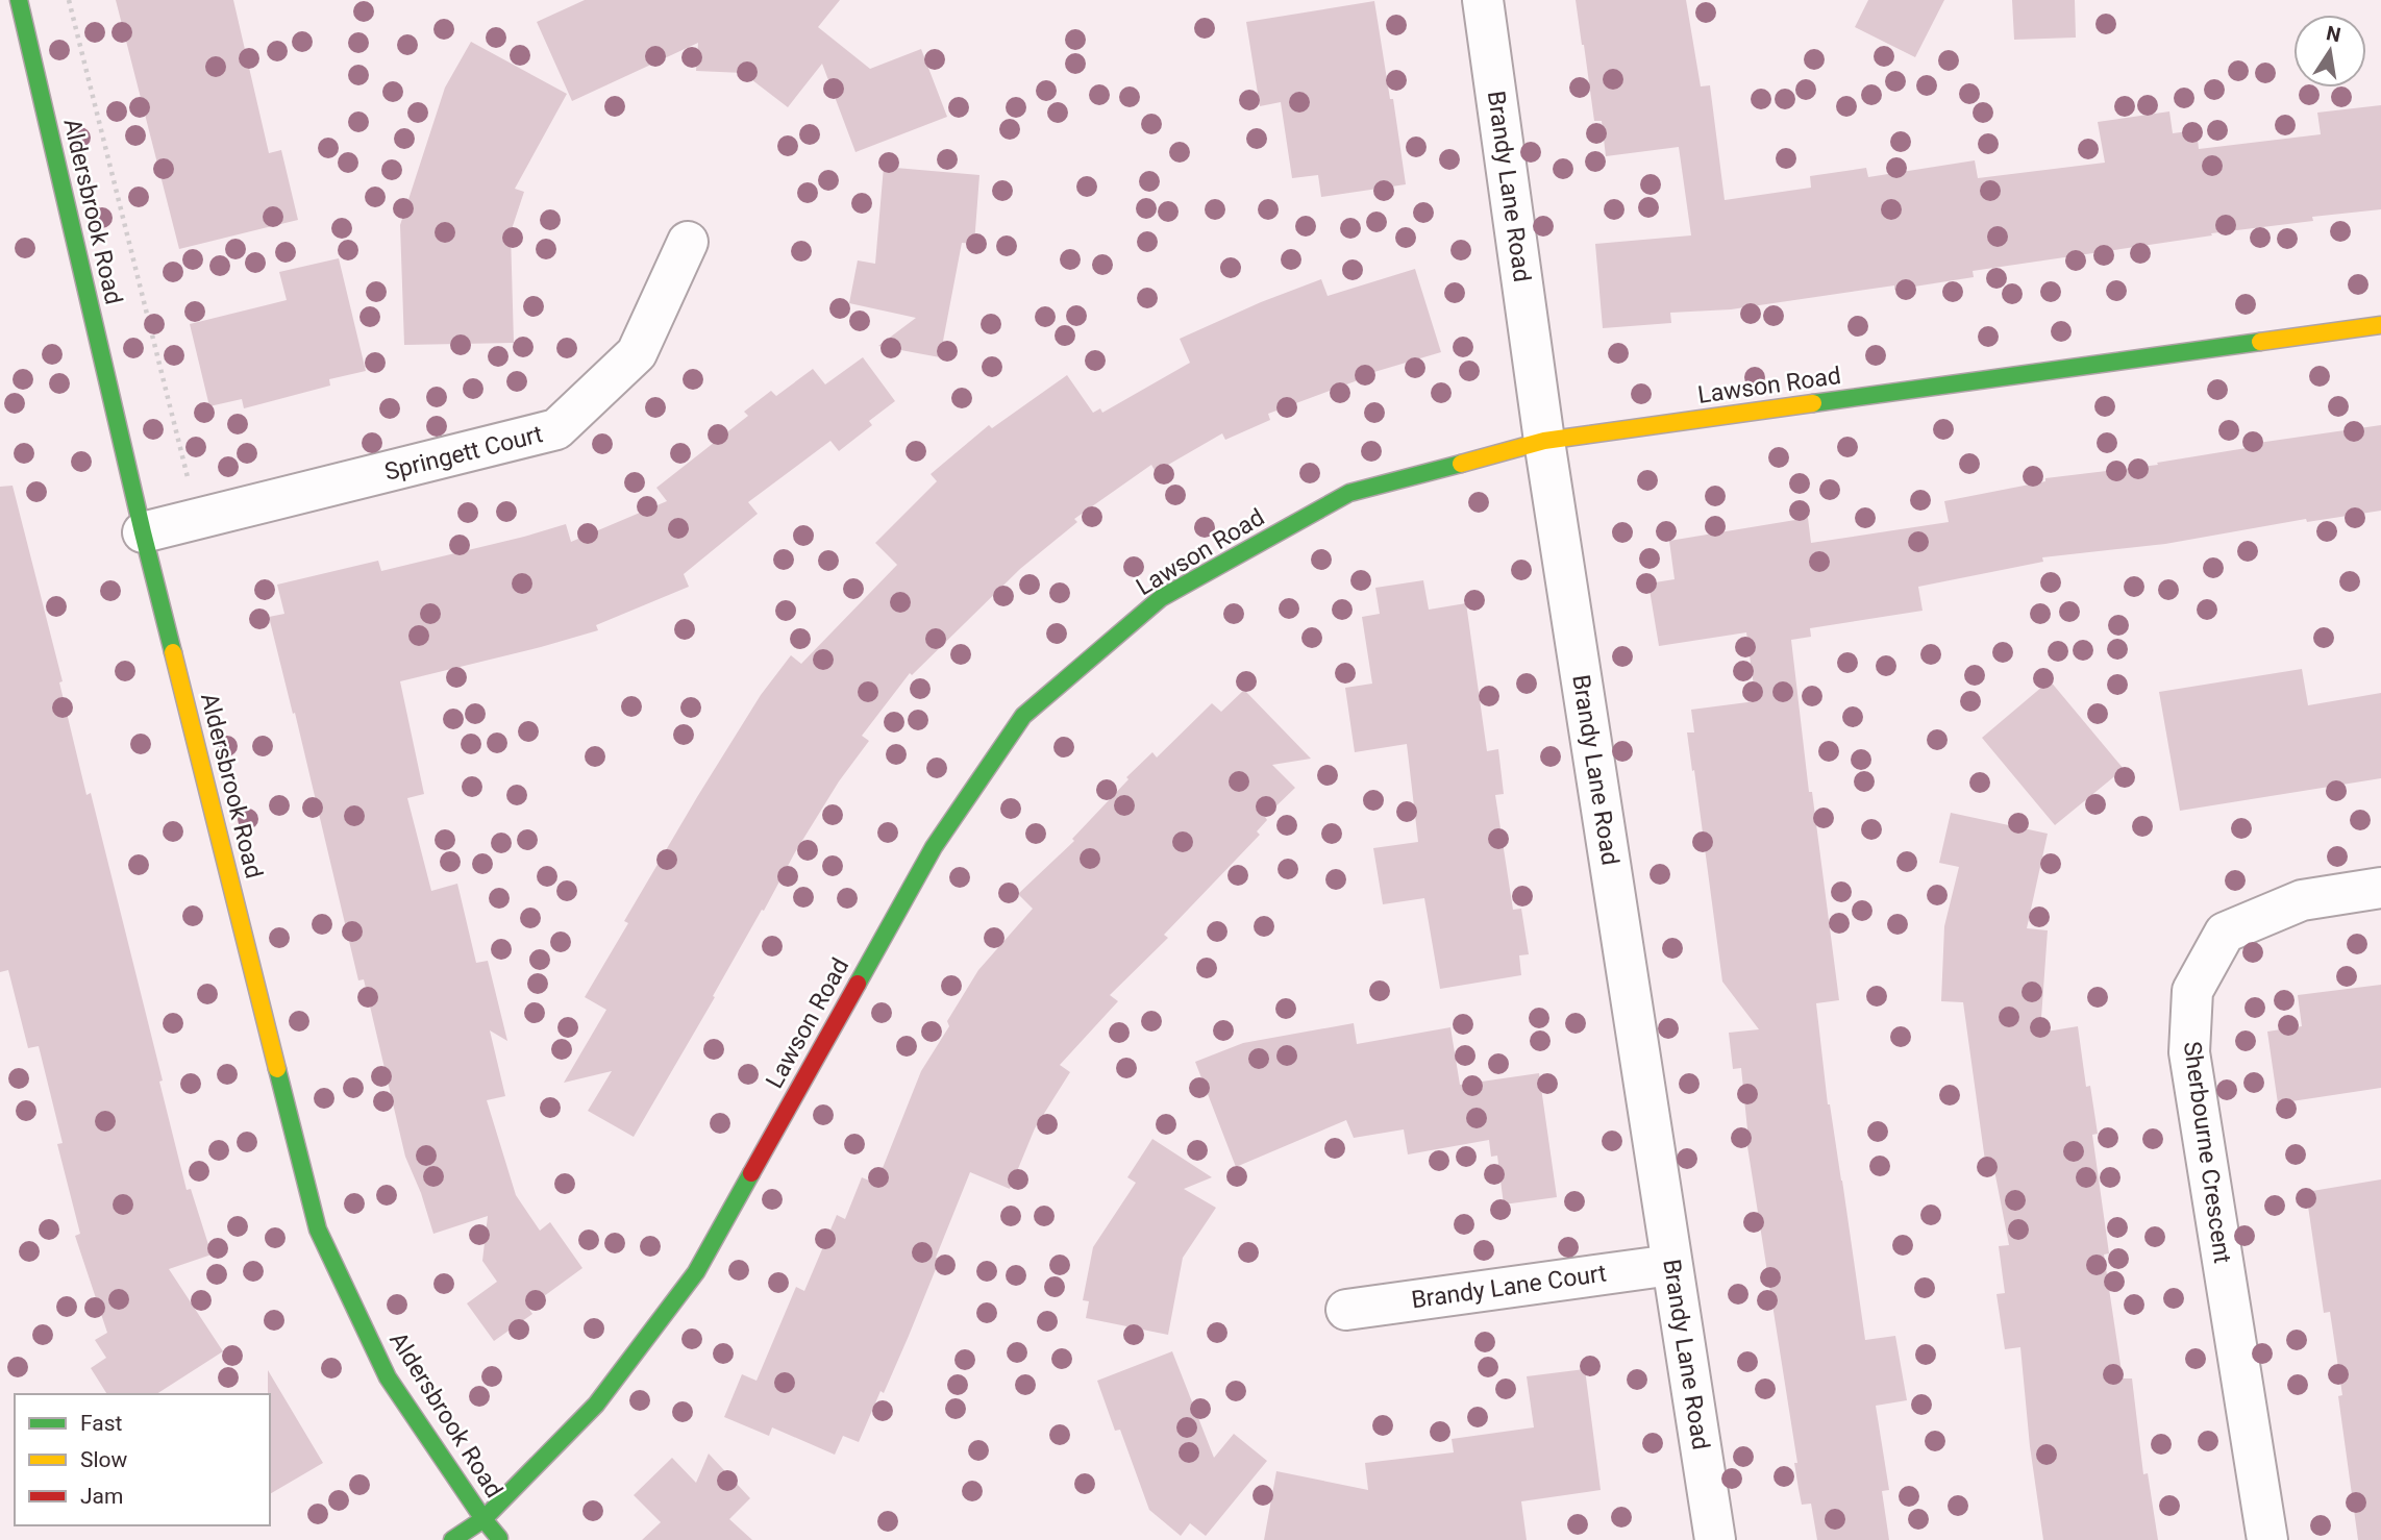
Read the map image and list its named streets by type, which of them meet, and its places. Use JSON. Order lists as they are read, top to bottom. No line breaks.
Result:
{"streets":{"street":["Brandy Lane Road","Aldersbrook Road","Lawson Road","Springett Court","Sherbourne Crescent","Brandy Lane Court"]},"crossings":[["Brandy Lane Road","Lawson Road"],["Brandy Lane Road","Brandy Lane Court"],["Aldersbrook Road","Lawson Road"],["Aldersbrook Road","Springett Court"]],"legend":["Fast","Slow","Jam"],"north":"top"}
